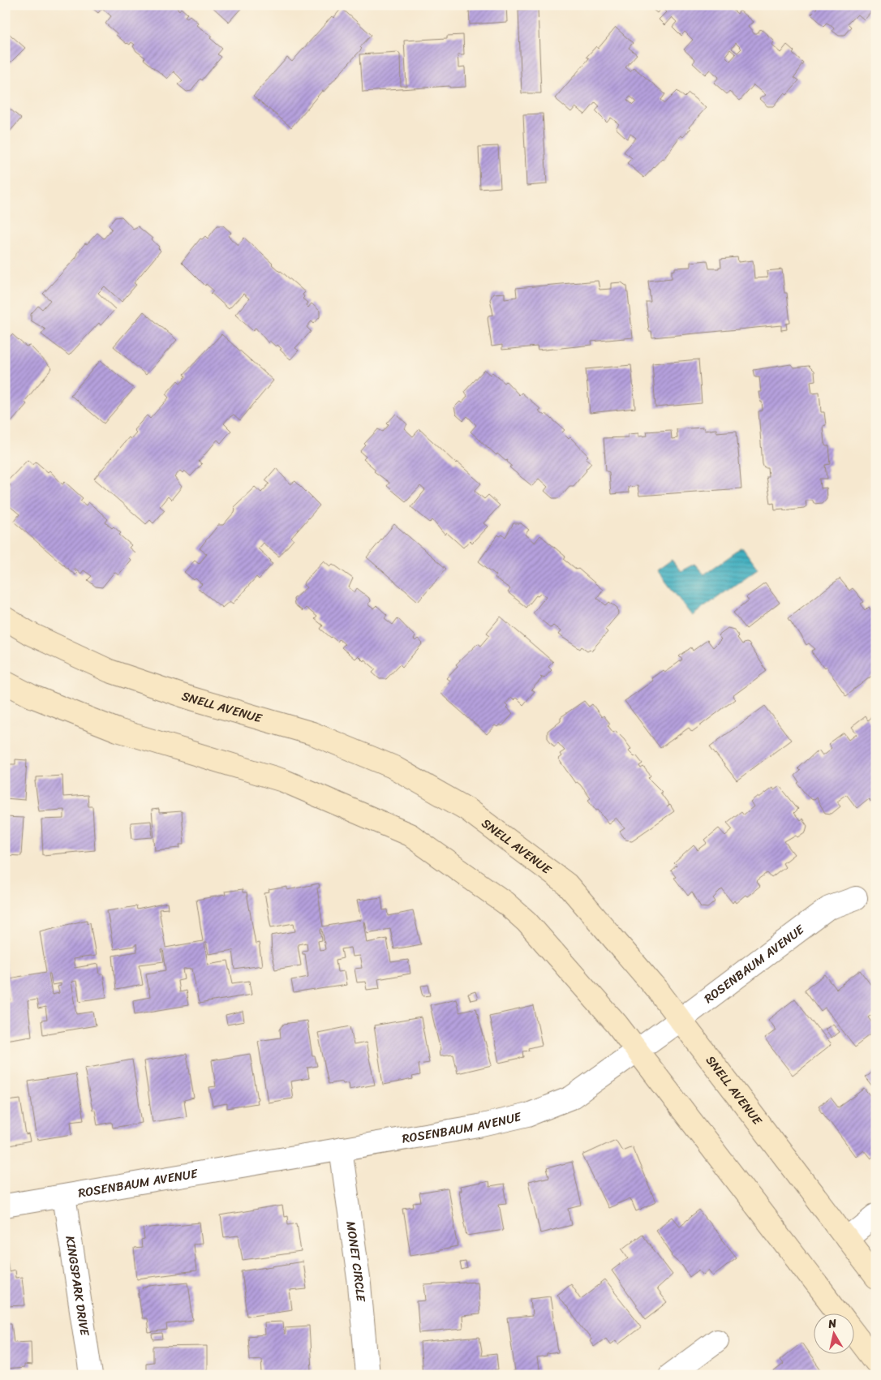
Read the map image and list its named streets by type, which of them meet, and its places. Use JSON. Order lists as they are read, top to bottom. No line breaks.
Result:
{"streets":{"main road":["SNELL AVENUE"],"street":["ROSENBAUM AVENUE","MONET CIRCLE","KINGSPARK DRIVE"]},"crossings":[["SNELL AVENUE","ROSENBAUM AVENUE"],["ROSENBAUM AVENUE","MONET CIRCLE"],["ROSENBAUM AVENUE","KINGSPARK DRIVE"]],"north":"top"}
